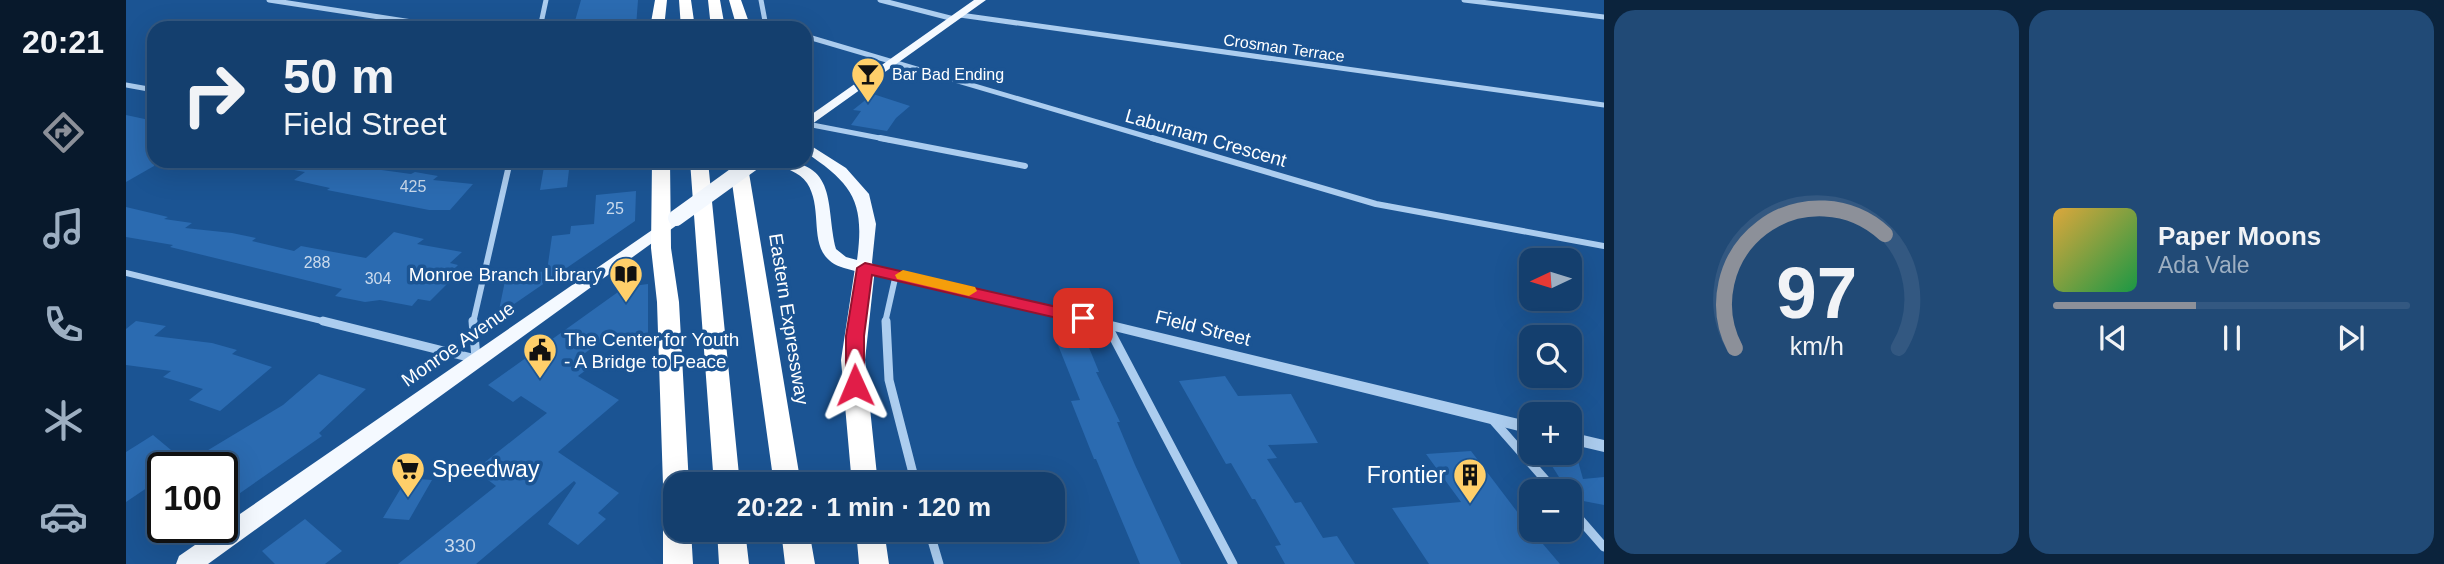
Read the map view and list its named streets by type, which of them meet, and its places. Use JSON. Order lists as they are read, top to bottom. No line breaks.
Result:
{"streets":{"highway":["Eastern Expressway"],"main road":["Monroe Avenue"],"street":["Crosman Terrace","Laburnam Crescent","Field Street"]},"places":{"bar":["Bar Bad Ending"],"library":["Monroe Branch Library"],"public building":["The Center for Youth - A Bridge to Peace"],"supermarket":["Speedway"],"building":["Frontier"]},"house_numbers":["425","25","288","304","330"],"north":"left","page":{"tabs":"20:21","turn":["50 m","Field Street"],"song":["Paper Moons","Ada Vale"],"map_buttons":["+","−"],"limit":"100","trip":"20:22 · 1 min · 120 m","gauge":["97","km/h"]}}
